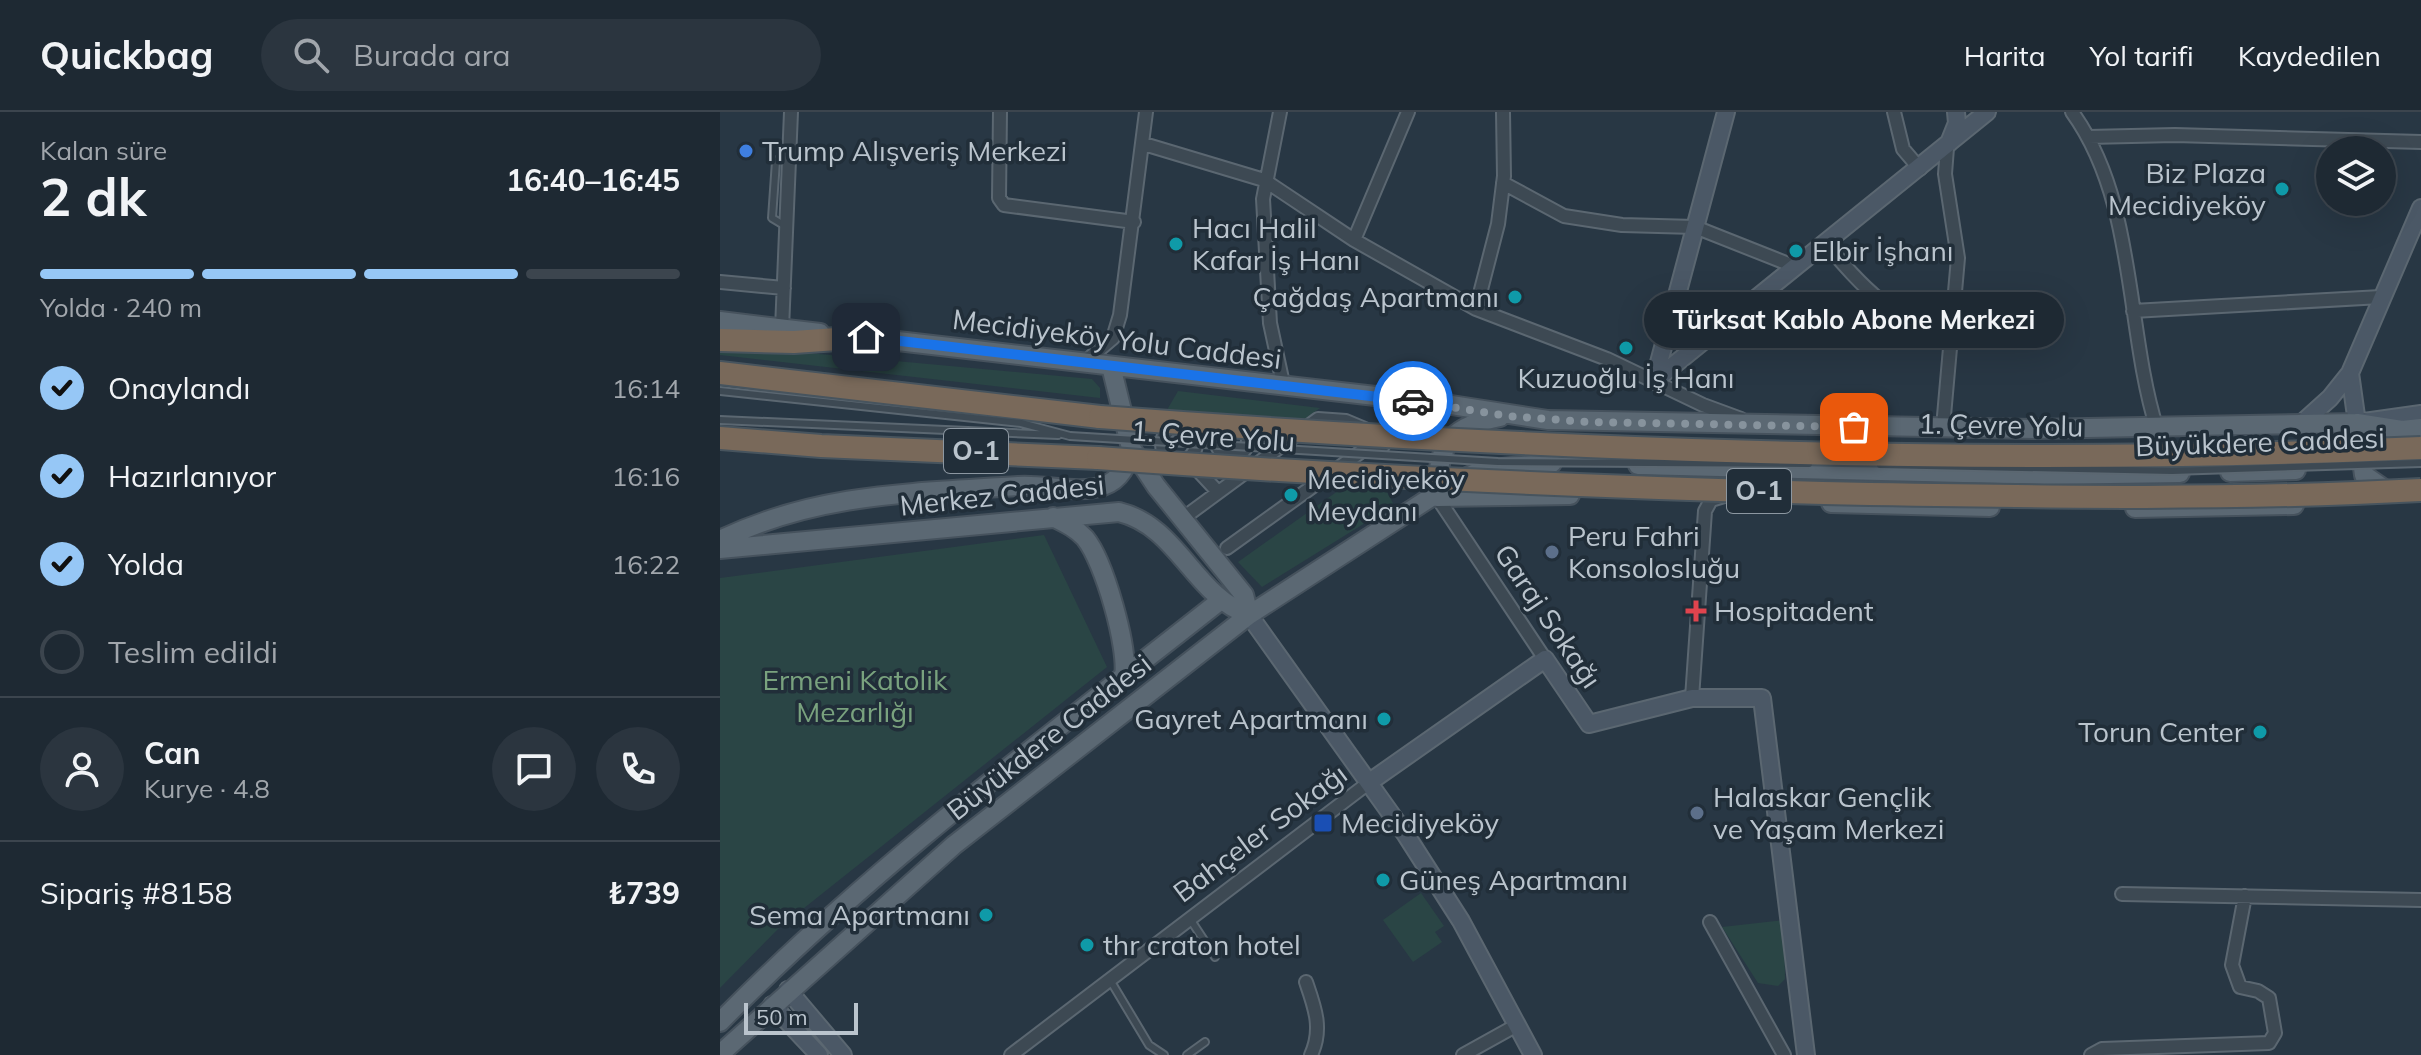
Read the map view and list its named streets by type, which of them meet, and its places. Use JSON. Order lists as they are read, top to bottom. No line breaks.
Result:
{"streets":{"highway":["1. Çevre Yolu","O-1"],"main road":["Mecidiyeköy Yolu Caddesi","Büyükdere Caddesi","Merkez Caddesi"],"street":["Garaj Sokağı","Bahçeler Sokağı"]},"crossings":[["Mecidiyeköy Yolu Caddesi","Büyükdere Caddesi"],["Büyükdere Caddesi","Merkez Caddesi"],["Büyükdere Caddesi","Garaj Sokağı"],["Garaj Sokağı","Bahçeler Sokağı"]],"parks":["Ermeni Katolik Mezarlığı"],"places":{"other":["Trump Alışveriş Merkezi","Biz Plaza Mecidiyeköy","Hacı Halil Kafar İş Hanı","Elbir İşhanı","Çağdaş Apartmanı","Kuzuoğlu İş Hanı","Türksat Kablo Abone Merkezi","Mecidiyeköy Meydanı","Peru Fahri Konsolosluğu","Gayret Apartmanı","Torun Center","Halaskar Gençlik ve Yaşam Merkezi","Güneş Apartmanı","Sema Apartmanı","thr craton hotel"],"health":["Hospitadent"],"transit":["Mecidiyeköy"]},"scale_bar":"50 m","page":{"header":"Quickbag","search":"Burada ara","nav":["Harita","Yol tarifi","Kaydedilen"],"heading":["2 dk","Kalan süre","16:40–16:45"],"panel":["Can","Kurye · 4.8","Sipariş #8158","₺739"],"bar":"Yolda · 240 m","bubble":"Türksat Kablo Abone Merkezi","list":[["Onaylandı","16:14"],["Hazırlanıyor","16:16"],["Yolda","16:22"],"Teslim edildi"],"scale":"50 m"}}
